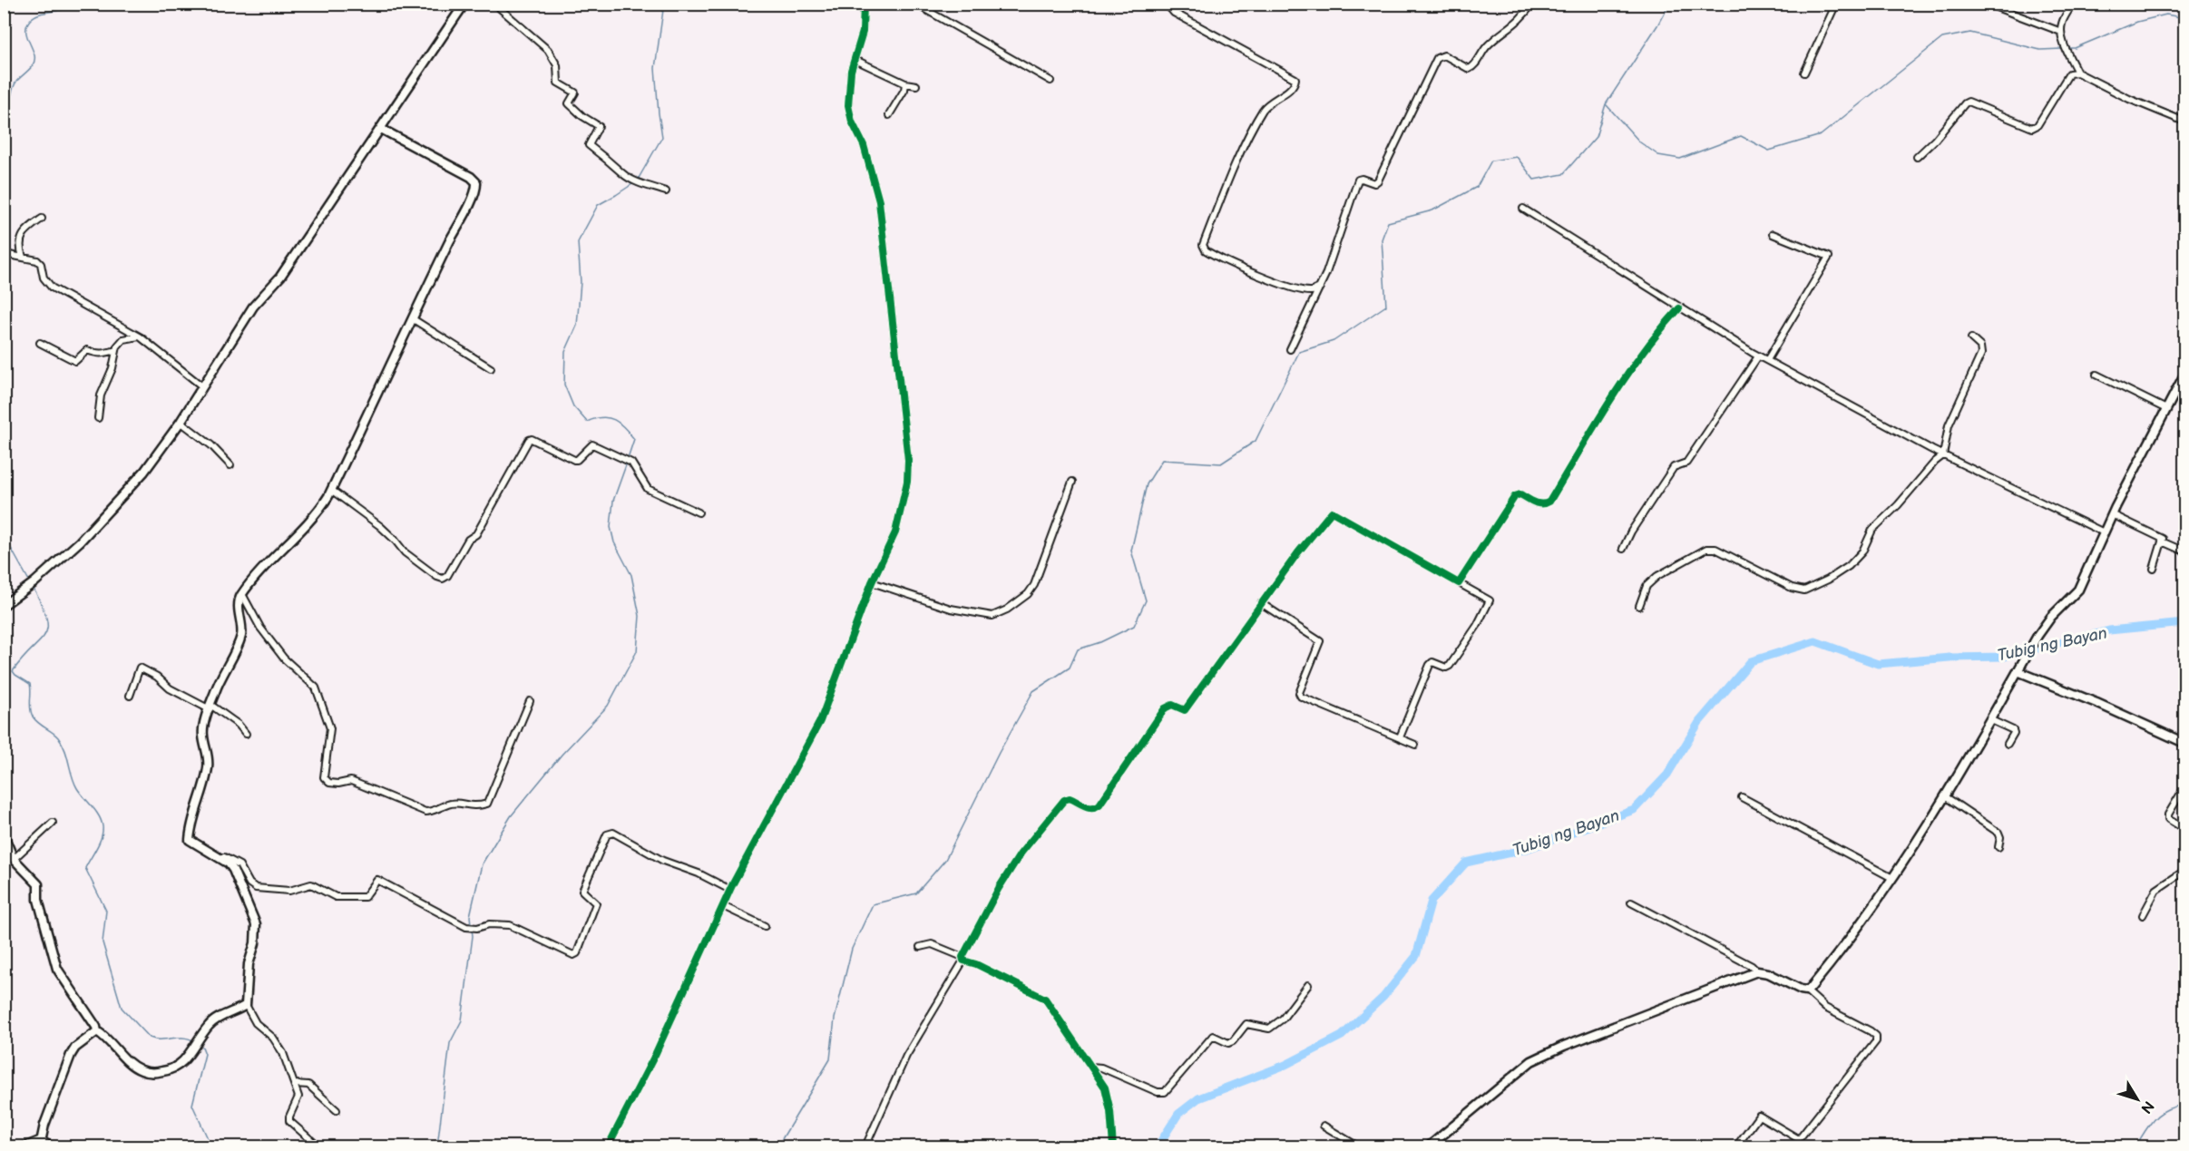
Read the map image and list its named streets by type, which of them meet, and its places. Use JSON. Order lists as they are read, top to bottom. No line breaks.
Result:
{"water":["Tubig ng Bayan"],"north":"bottom right"}
